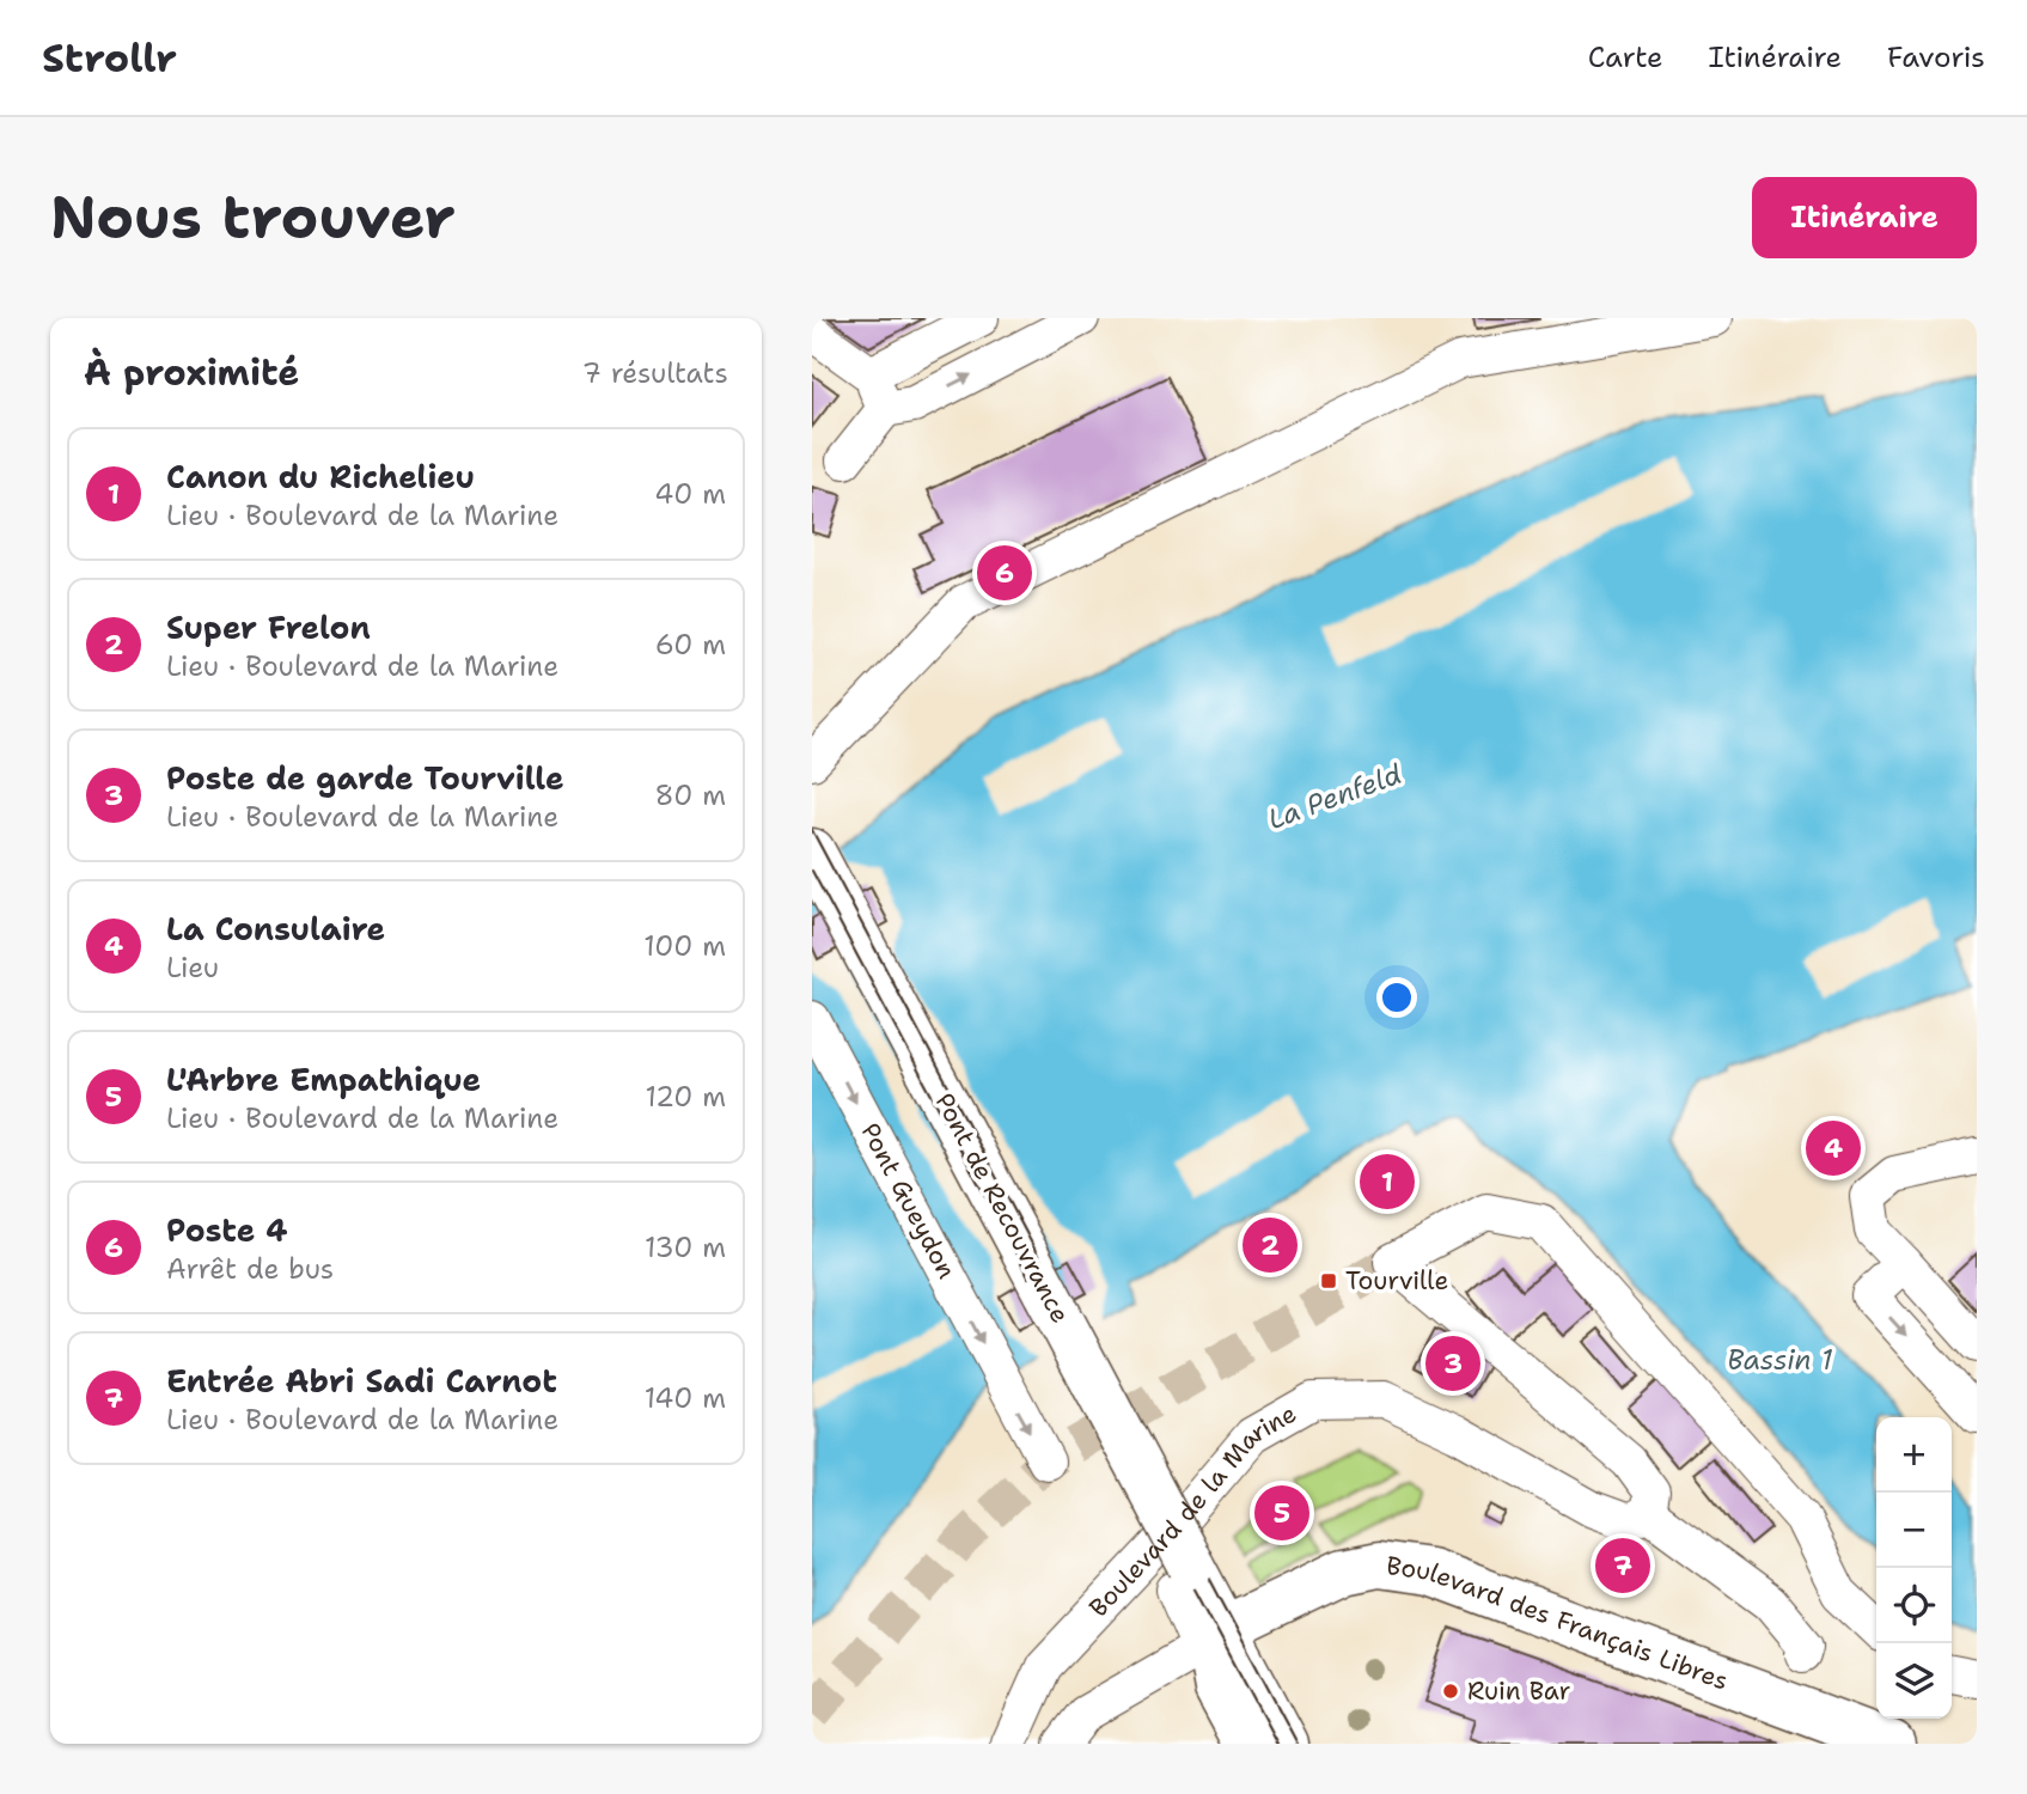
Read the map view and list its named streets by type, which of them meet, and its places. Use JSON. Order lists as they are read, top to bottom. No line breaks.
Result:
{"streets":{"main road":["Pont de Recouvrance","Boulevard des Français Libres"],"street":["Pont Gueydon","Boulevard de la Marine"]},"one_way":["Pont Gueydon"],"water":["La Penfeld","Bassin 1"],"places":{"transit":["Tourville"],"other":["Ruin Bar"]},"page":{"header":"Strollr","nav":["Carte","Itinéraire","Favoris"],"buttons":"Itinéraire","title":"Nous trouver","heading":["À proximité","7 résultats"],"list":[{"mark":"1","name":"Canon du Richelieu","note":"Lieu · Boulevard de la Marine","value":"40 m"},{"mark":"2","name":"Super Frelon","note":"Lieu · Boulevard de la Marine","value":"60 m"},{"mark":"3","name":"Poste de garde Tourville","note":"Lieu · Boulevard de la Marine","value":"80 m"},{"mark":"4","name":"La Consulaire","note":"Lieu","value":"100 m"},{"mark":"5","name":"L'Arbre Empathique","note":"Lieu · Boulevard de la Marine","value":"120 m"},{"mark":"6","name":"Poste 4","note":"Arrêt de bus","value":"130 m"},{"mark":"7","name":"Entrée Abri Sadi Carnot","note":"Lieu · Boulevard de la Marine","value":"140 m"}],"pins":["6","4","1","2","3","5","7"],"map_buttons":["+","−"]}}
